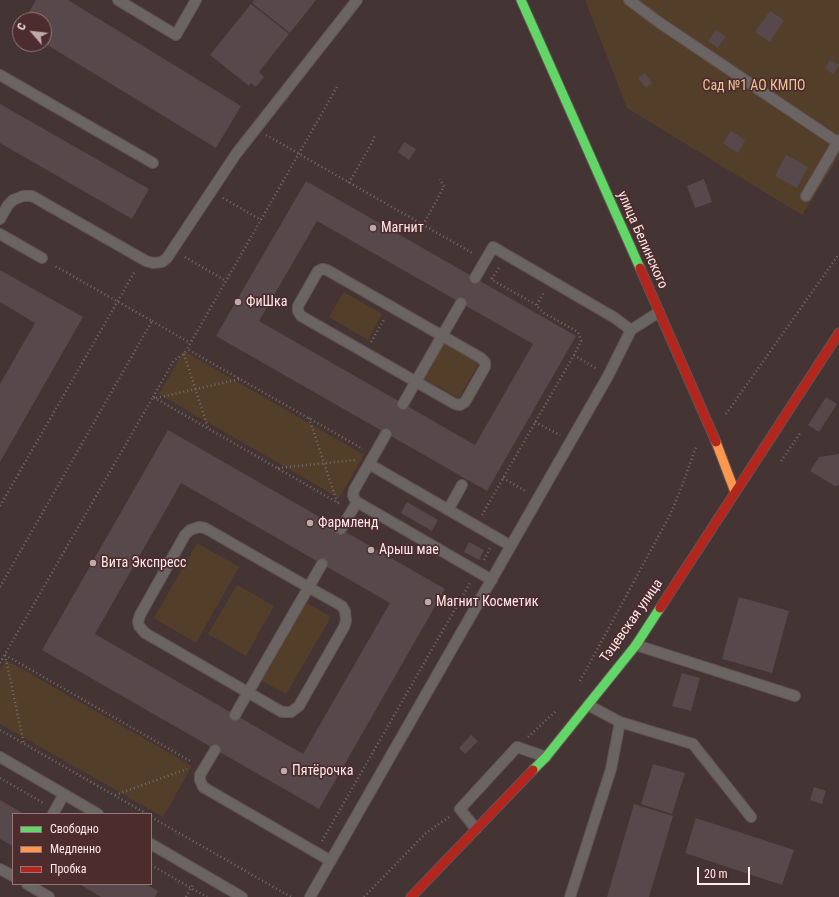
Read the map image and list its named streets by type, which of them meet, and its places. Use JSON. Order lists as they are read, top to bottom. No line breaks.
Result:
{"streets":{"main road":["улица Белинского","Тэцевская улица"]},"crossings":[["улица Белинского","Тэцевская улица"]],"parks":["Сад №1 АО КМПО"],"places":["Магнит","ФиШка","Фармленд","Арыш мае","Вита Экспресс","Магнит Косметик","Пятёрочка"],"legend":["Свободно","Медленно","Пробка"],"scale_bar":"20 m","north":"top left"}
